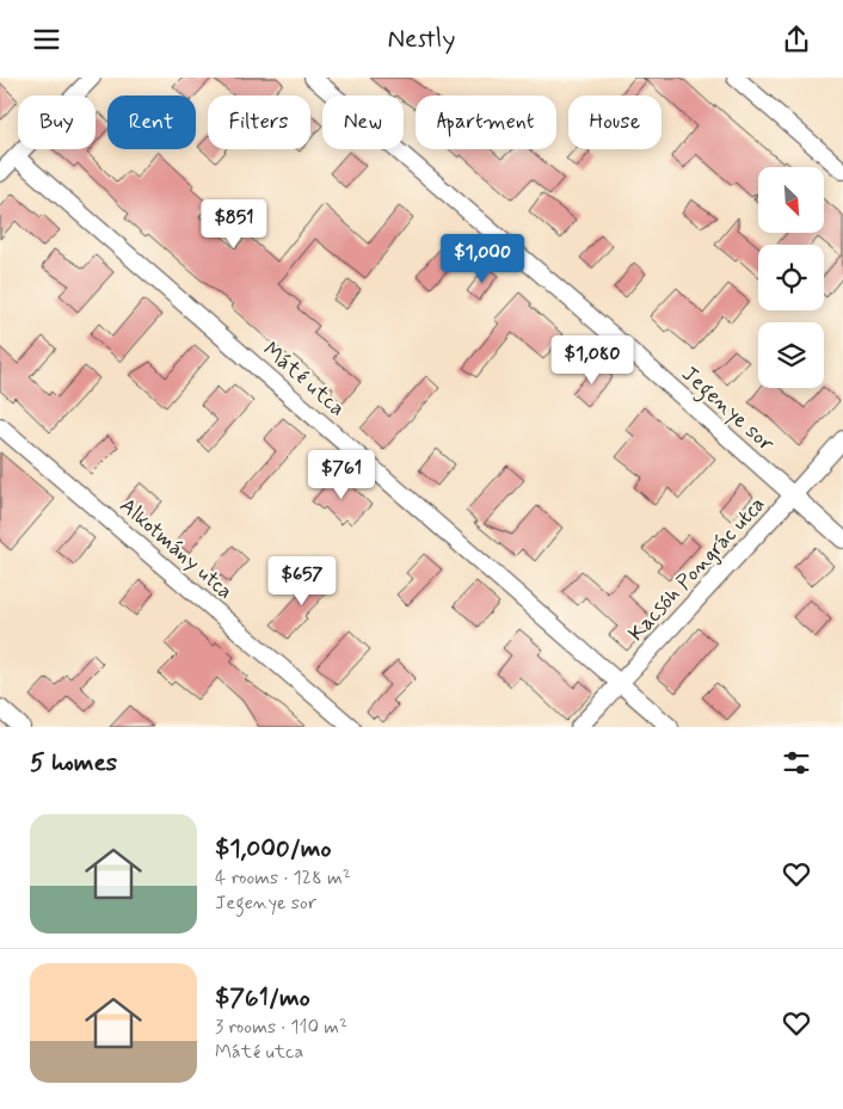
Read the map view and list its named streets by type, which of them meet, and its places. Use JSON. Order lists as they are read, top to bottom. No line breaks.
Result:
{"streets":{"street":["Máté utca","Jegenye sor","Alkotmány utca","Kacsóh Pongrác utca"]},"crossings":[["Máté utca","Kacsóh Pongrác utca"],["Jegenye sor","Kacsóh Pongrác utca"]],"north":"bottom right","page":{"header":"Nestly","chip":["Buy","Rent","Filters","New","Apartment","House"],"price":["$851","$1,000","$1,080","$761","$657"],"heading":"5 homes","list":[{"name":"$1,000/mo","note":"4 rooms · 128 m² · Jegenye sor"},{"name":"$761/mo","note":"3 rooms · 110 m² · Máté utca"}]}}
